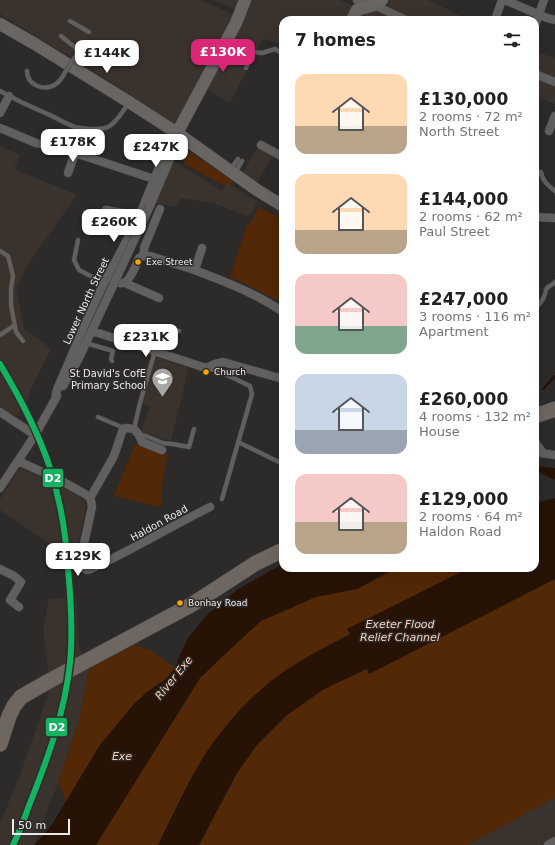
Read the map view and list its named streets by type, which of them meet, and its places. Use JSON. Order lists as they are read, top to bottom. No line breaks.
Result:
{"streets":{"street":["Lower North Street","Haldon Road"]},"water":["Exeter Flood Relief Channel","River Exe","Exe"],"places":{"other":["Exe Street","Church","Bonhay Road"],"school or university":["St David's CofE Primary School"]},"lines":["transit line D2"],"scale_bar":"50 m","page":{"heading":"7 homes","price":["£130K","£144K","£178K","£247K","£260K","£231K","£129K"],"list":[{"name":"£130,000","note":"2 rooms · 72 m² · North Street"},{"name":"£144,000","note":"2 rooms · 62 m² · Paul Street"},{"name":"£247,000","note":"3 rooms · 116 m² · Apartment"},{"name":"£260,000","note":"4 rooms · 132 m² · House"},{"name":"£129,000","note":"2 rooms · 64 m² · Haldon Road"}],"scale":"50 m"}}
